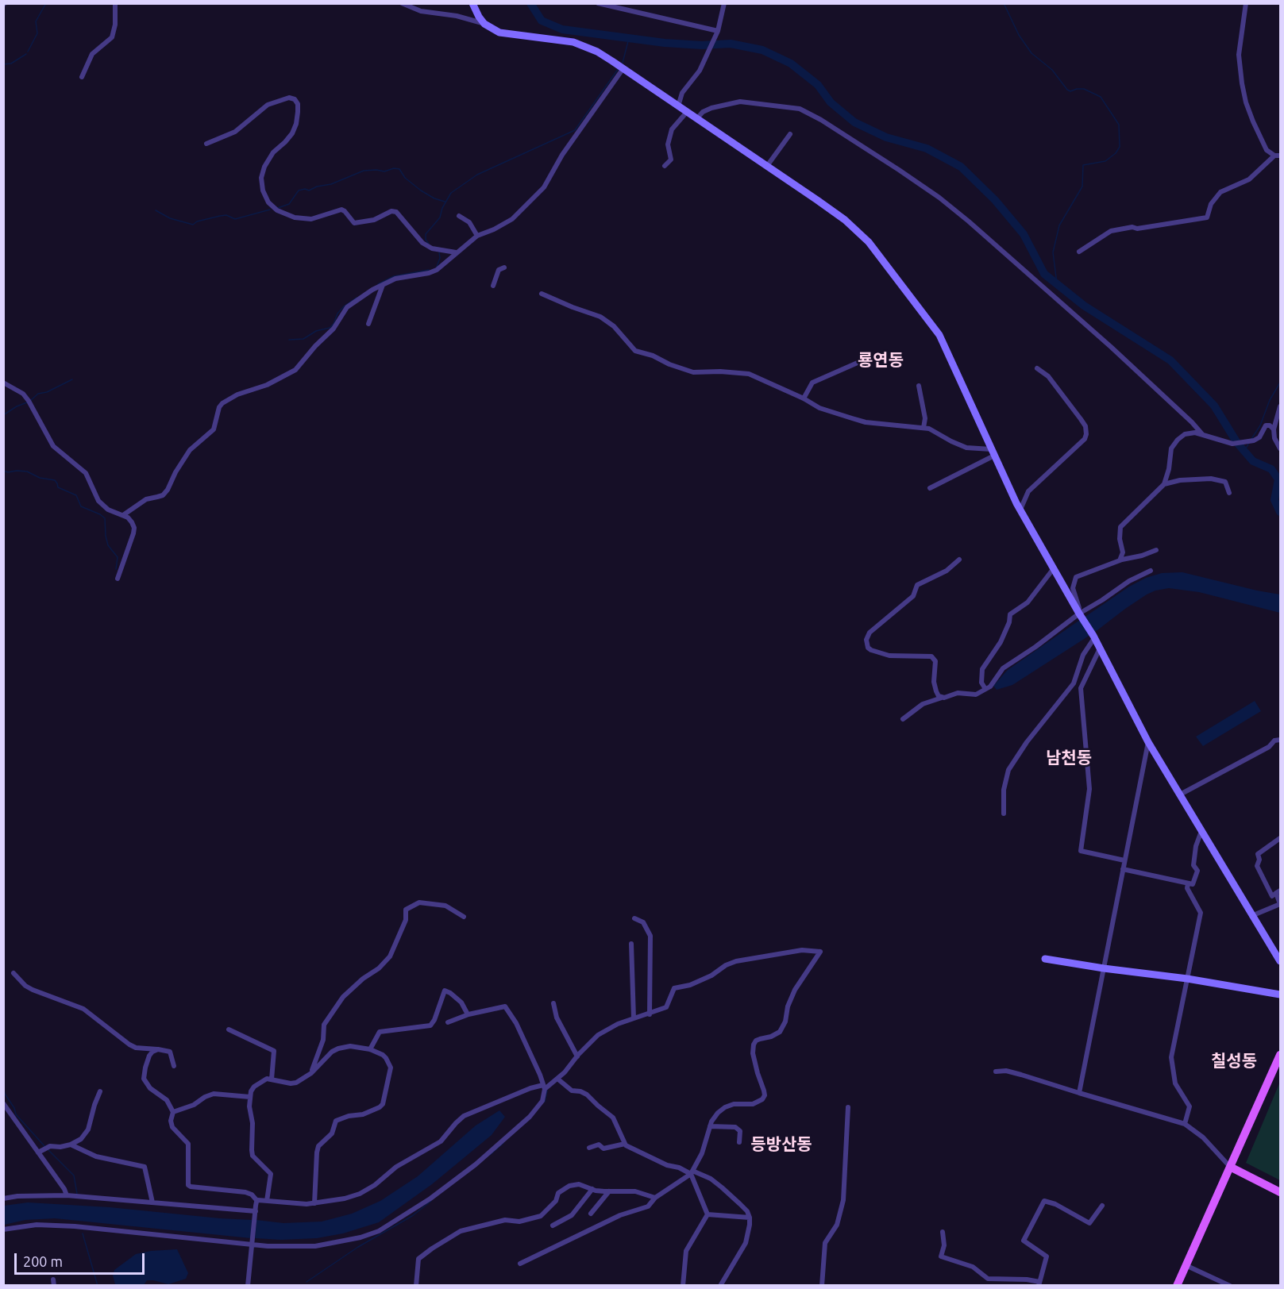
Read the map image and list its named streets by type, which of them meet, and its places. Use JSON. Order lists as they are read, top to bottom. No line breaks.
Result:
{"districts":["룡연동","남천동","칠성동","등방산동"],"scale_bar":"200 m"}
